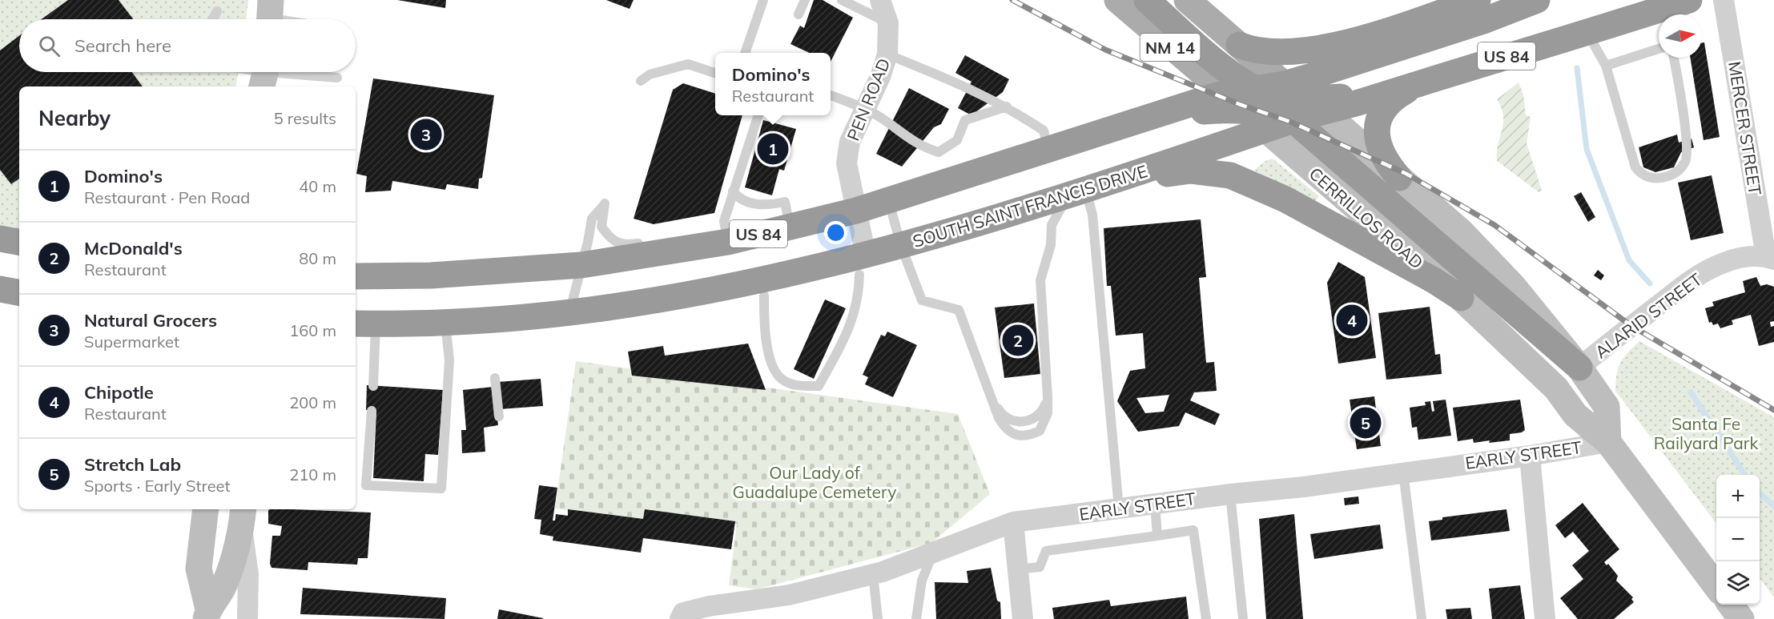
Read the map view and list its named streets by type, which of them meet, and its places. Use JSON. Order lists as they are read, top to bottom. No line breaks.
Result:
{"streets":{"highway":["US 84","SOUTH SAINT FRANCIS DRIVE"],"main road":["NM 14","CERRILLOS ROAD"],"street":["PEN ROAD","MERCER STREET","ALARID STREET","EARLY STREET"]},"crossings":[["NM 14","SOUTH SAINT FRANCIS DRIVE"],["PEN ROAD","SOUTH SAINT FRANCIS DRIVE"],["MERCER STREET","ALARID STREET"],["SOUTH SAINT FRANCIS DRIVE","CERRILLOS ROAD"],["CERRILLOS ROAD","EARLY STREET"]],"parks":["Santa Fe Railyard Park","Our Lady of Guadalupe Cemetery"],"north":"right","page":{"search":"Search here","popup":["Domino's","Restaurant"],"heading":["Nearby","5 results"],"pins":["3","1","4","2","5"],"list":[{"mark":"1","name":"Domino's","note":"Restaurant · Pen Road","value":"40 m"},{"mark":"2","name":"McDonald's","note":"Restaurant","value":"80 m"},{"mark":"3","name":"Natural Grocers","note":"Supermarket","value":"160 m"},{"mark":"4","name":"Chipotle","note":"Restaurant","value":"200 m"},{"mark":"5","name":"Stretch Lab","note":"Sports · Early Street","value":"210 m"}],"map_buttons":["+","−"]}}
